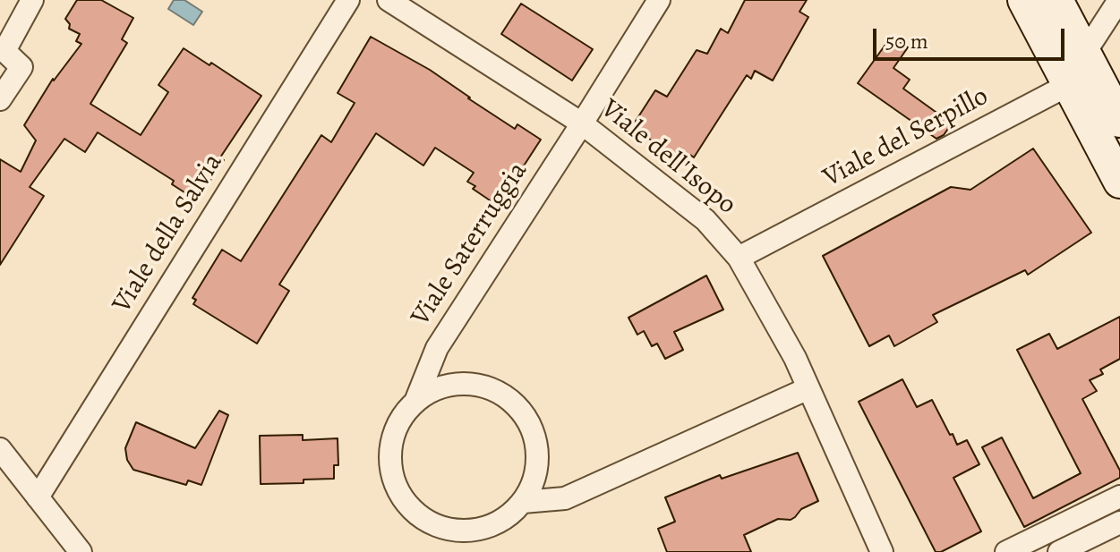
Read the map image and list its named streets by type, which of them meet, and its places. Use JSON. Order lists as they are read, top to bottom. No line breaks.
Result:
{"streets":{"street":["Viale del Serpillo","Viale dell'Isopo","Viale della Salvia","Viale Saterruggia"]},"crossings":[["Viale del Serpillo","Viale dell'Isopo"],["Viale dell'Isopo","Viale Saterruggia"]],"scale_bar":"50 m"}
